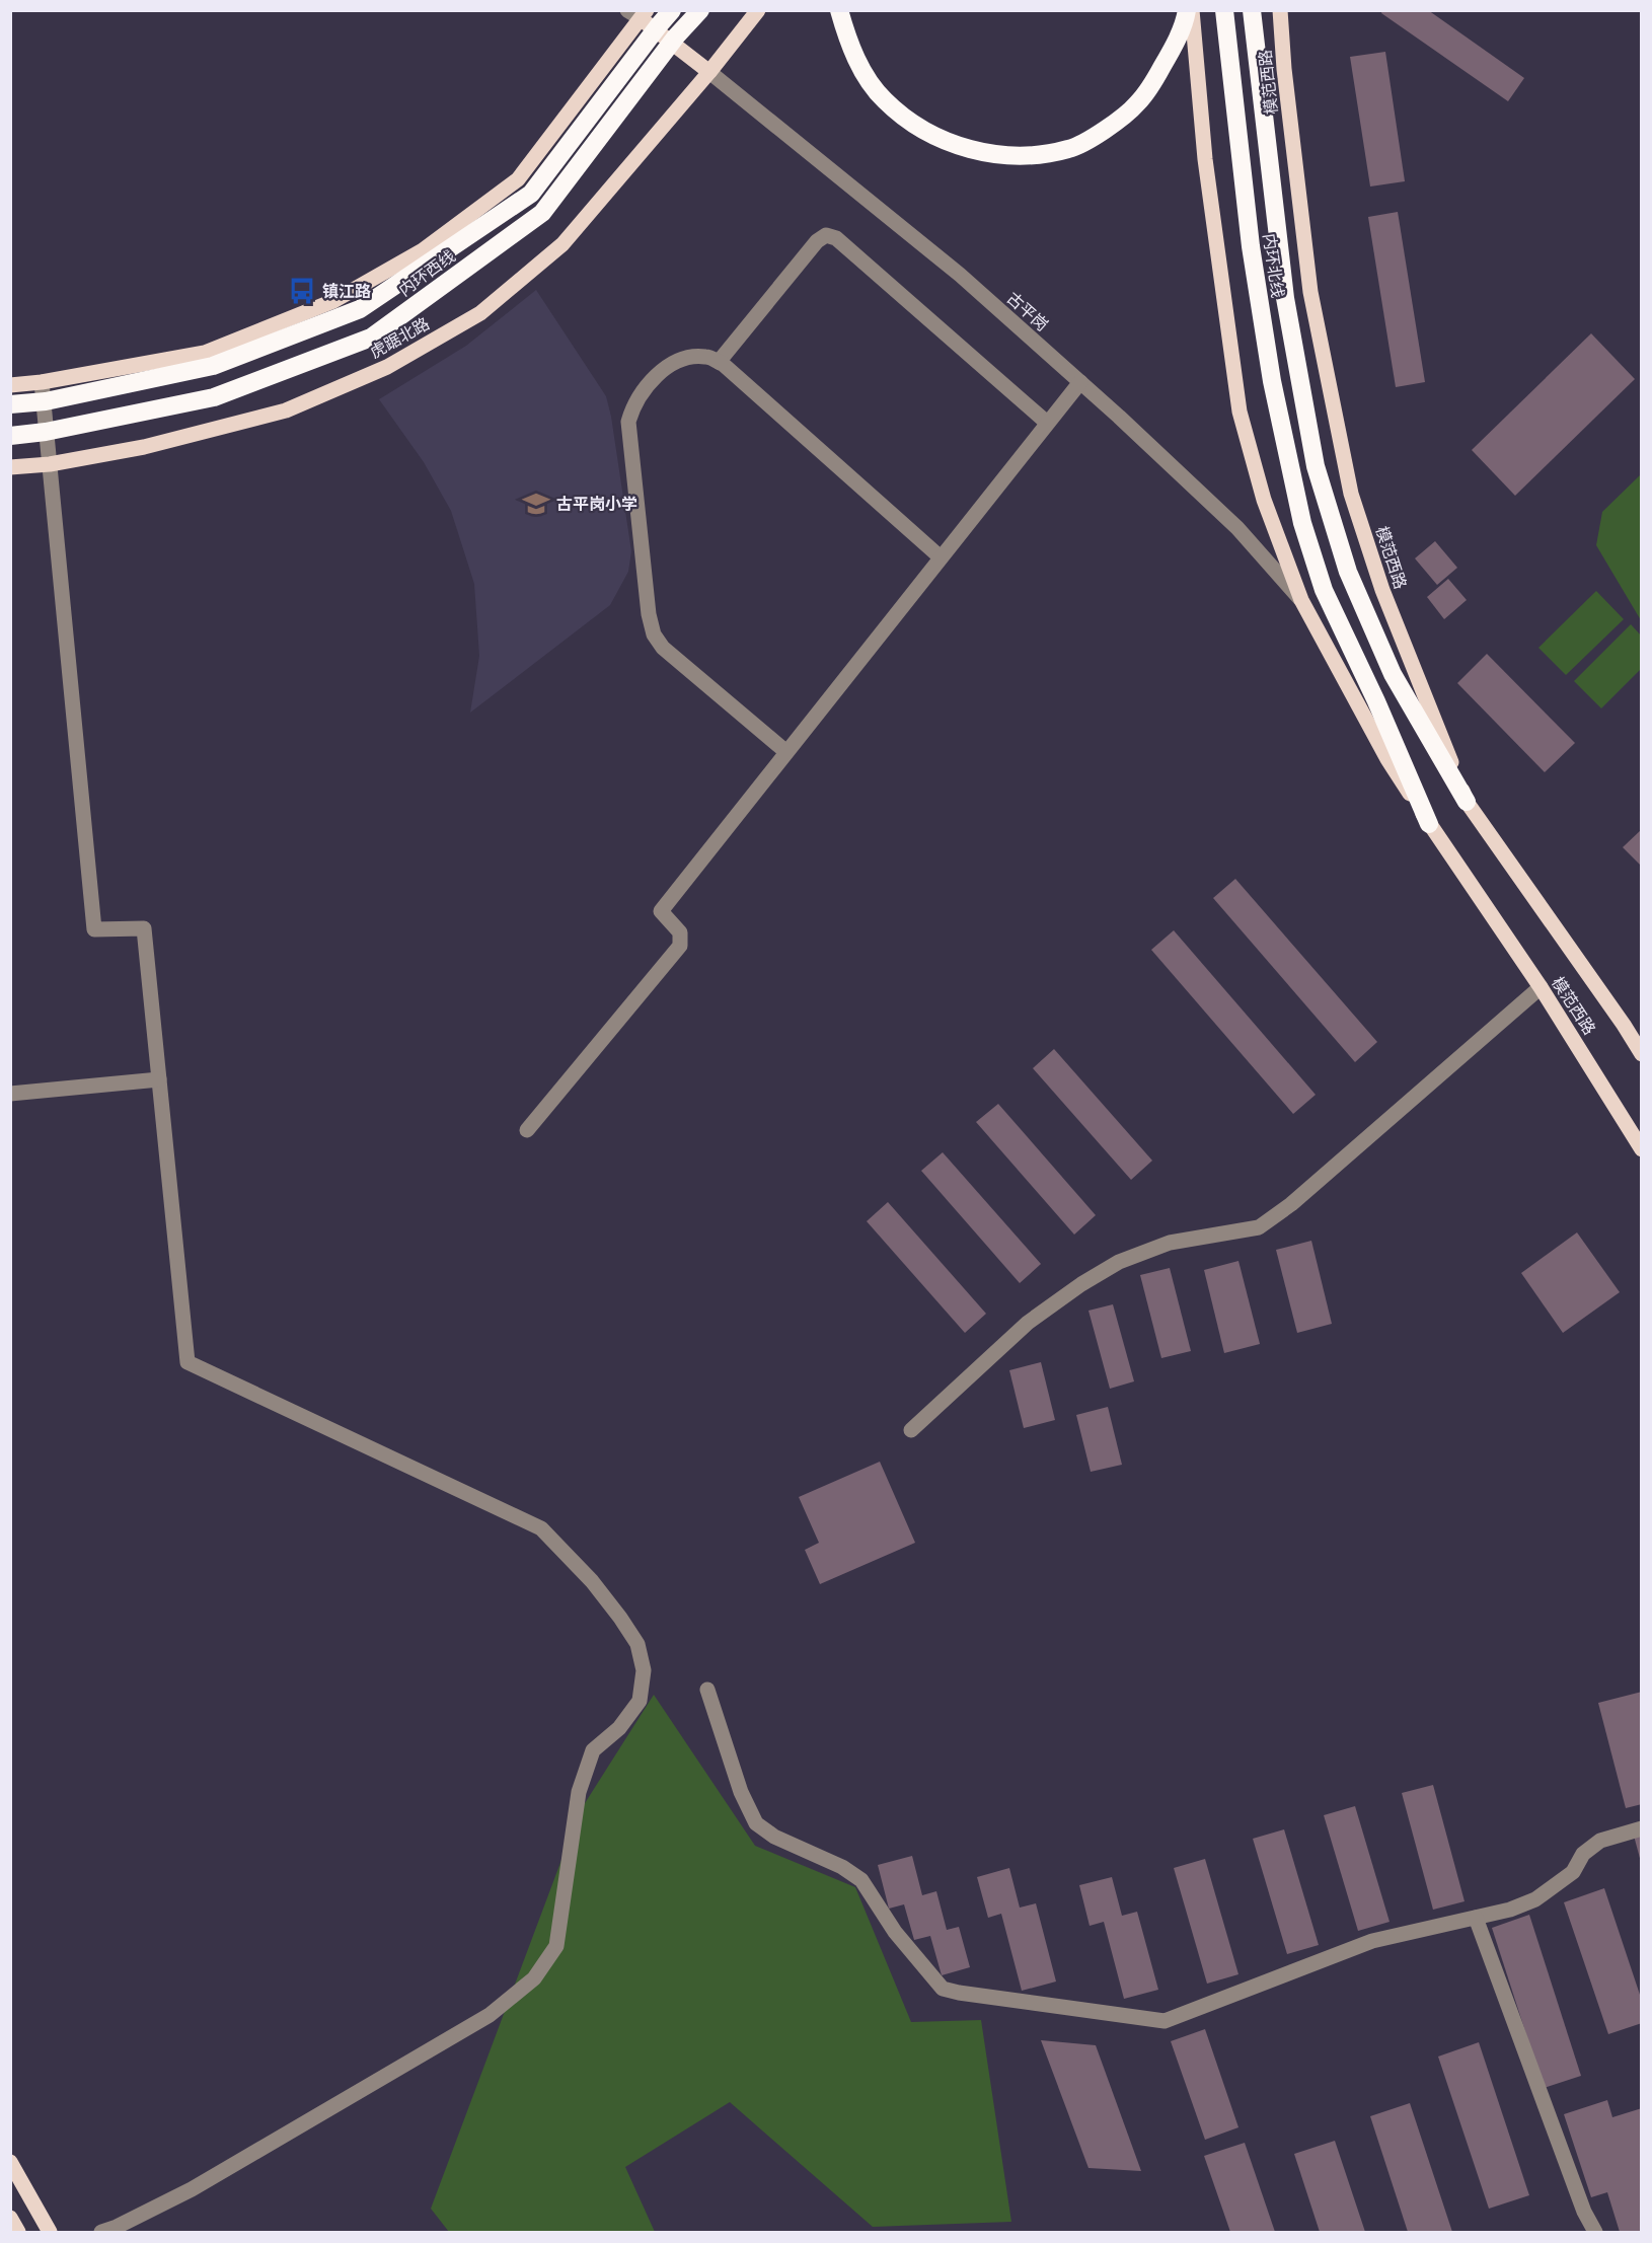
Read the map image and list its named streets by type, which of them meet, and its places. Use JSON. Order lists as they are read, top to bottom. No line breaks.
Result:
{"streets":{"highway":["内环北线","内环西线"],"main road":["模范西路","虎踞北路"],"street":["古平岗"]},"crossings":[["模范西路","内环北线"],["模范西路","古平岗"],["古平岗","虎踞北路"]],"places":{"bus stop":["镇江路"],"school or university":["古平岗小学"]}}
